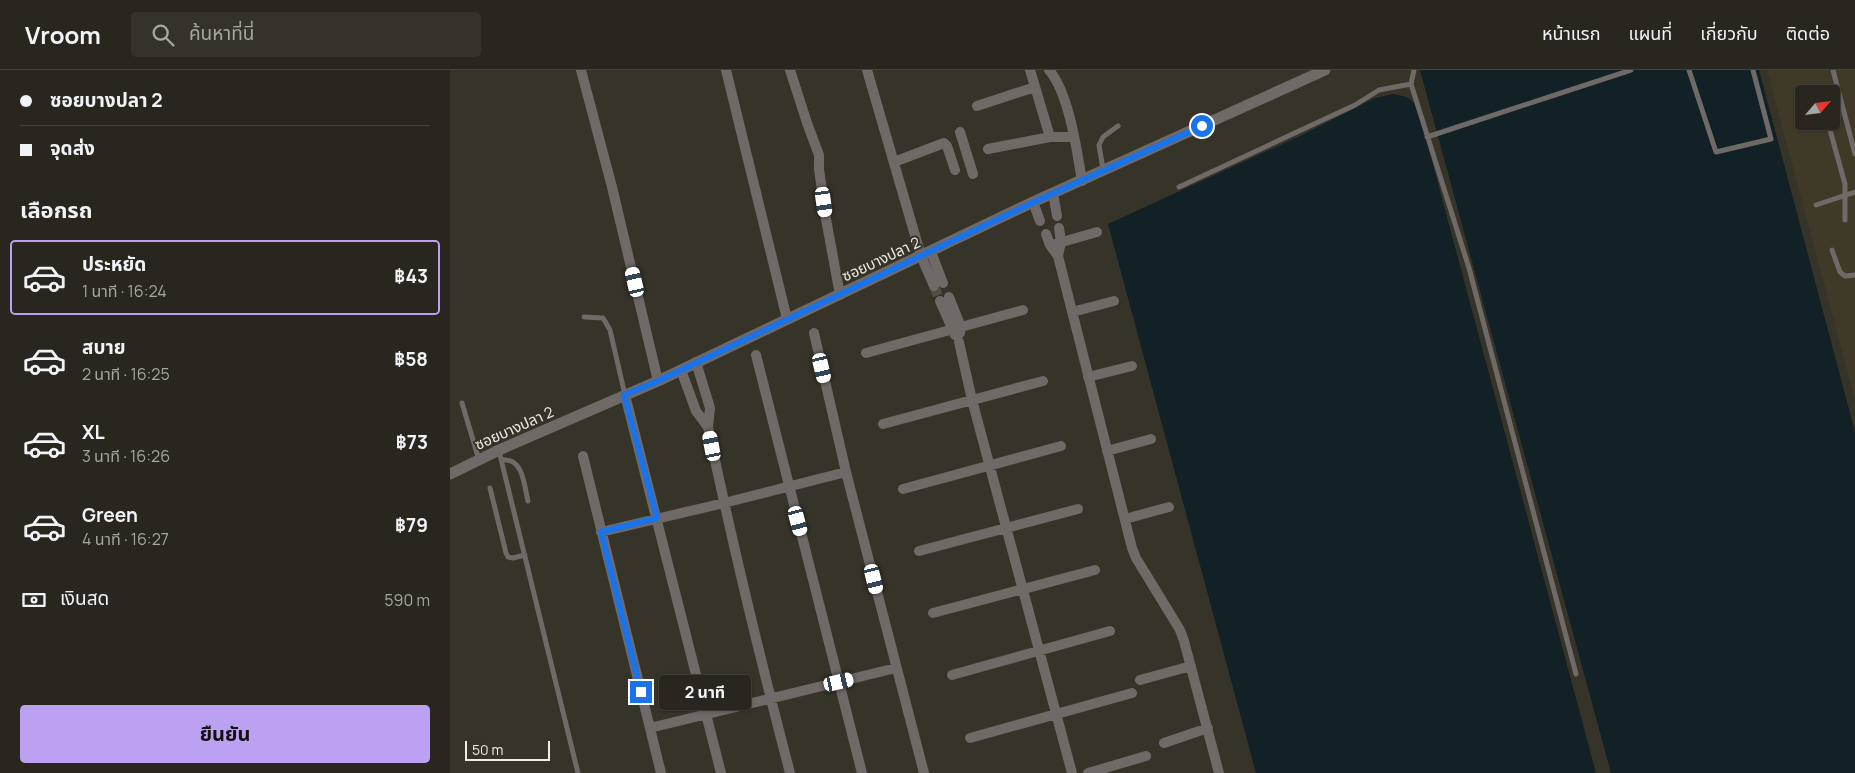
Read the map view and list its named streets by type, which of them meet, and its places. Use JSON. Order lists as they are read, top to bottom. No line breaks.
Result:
{"streets":{"street":["ซอยบางปลา 2"]},"scale_bar":"50 m","north":"top right","page":{"header":"Vroom","search":"ค้นหาที่นี่","nav":["หน้าแรก","แผนที่","เกี่ยวกับ","ติดต่อ"],"banner":["ซอยบางปลา 2","จุดส่ง"],"heading":"เลือกรถ","list":[{"name":"ประหยัด","note":"1 นาที · 16:24","value":"฿43"},{"name":"สบาย","note":"2 นาที · 16:25","value":"฿58"},{"name":"XL","note":"3 นาที · 16:26","value":"฿73"},{"name":"Green","note":"4 นาที · 16:27","value":"฿79"}],"pay":["เงินสด","590 m"],"bubble":"2 นาที","buttons":"ยืนยัน","scale":"50 m"}}
